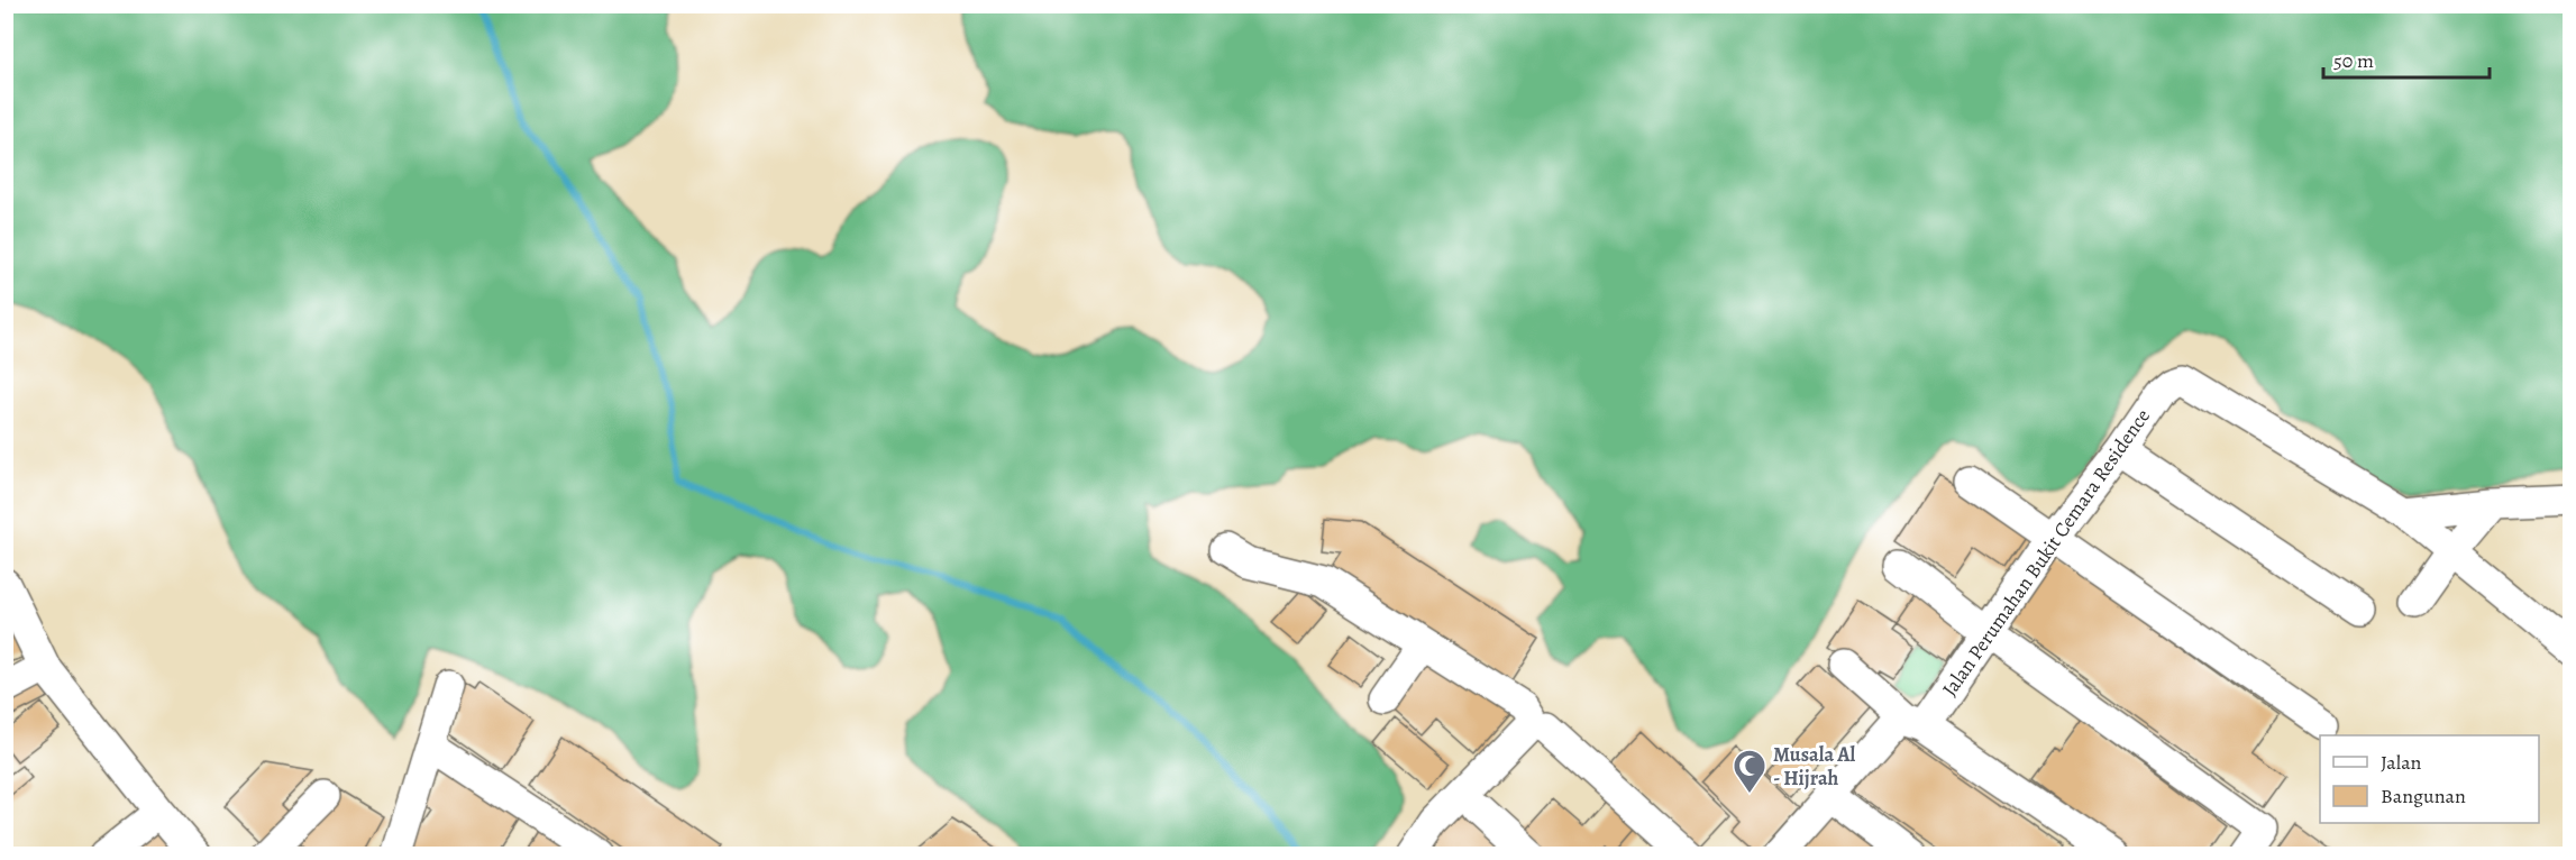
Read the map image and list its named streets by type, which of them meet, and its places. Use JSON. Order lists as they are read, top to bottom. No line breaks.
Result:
{"streets":{"street":["Jalan Perumahan Bukit Cemara Residence"]},"places":{"mosque":["Musala Al - Hijrah"]},"legend":["Jalan","Bangunan"],"scale_bar":"50 m"}
